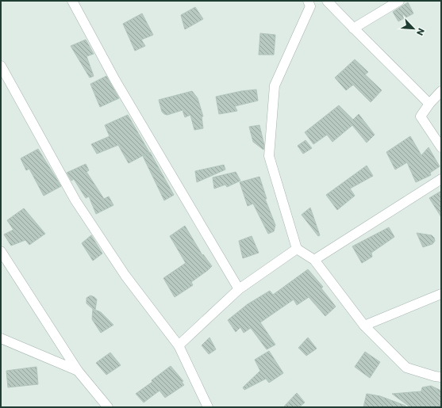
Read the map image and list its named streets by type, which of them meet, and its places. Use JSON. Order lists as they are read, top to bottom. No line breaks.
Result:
{"north":"bottom right"}
